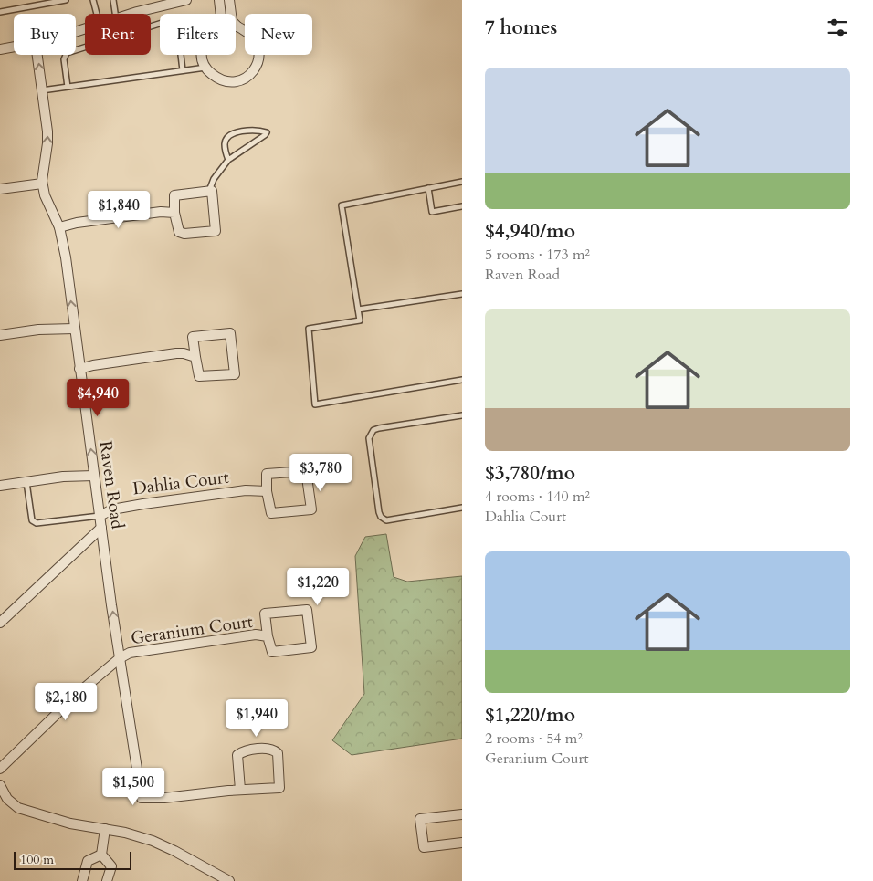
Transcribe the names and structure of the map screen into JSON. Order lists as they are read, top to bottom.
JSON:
{
  "streets": {
    "street": ["Dahlia Court", "Raven Road", "Geranium Court"]
  },
  "crossings": [
    ["Dahlia Court", "Raven Road"],
    ["Raven Road", "Geranium Court"]
  ],
  "one_way": ["Raven Road"],
  "scale_bar": "100 m",
  "page": {
    "heading": "7 homes",
    "chip": [
      "Buy",
      "Rent",
      "Filters",
      "New"
    ],
    "list": [
      {
        "name": "$4,940/mo",
        "note": "5 rooms · 173 m² · Raven Road"
      },
      {
        "name": "$3,780/mo",
        "note": "4 rooms · 140 m² · Dahlia Court"
      },
      {
        "name": "$1,220/mo",
        "note": "2 rooms · 54 m² · Geranium Court"
      }
    ],
    "price": [
      "$1,840",
      "$4,940",
      "$3,780",
      "$1,220",
      "$2,180",
      "$1,940",
      "$1,500"
    ],
    "scale": "100 m"
  }
}
